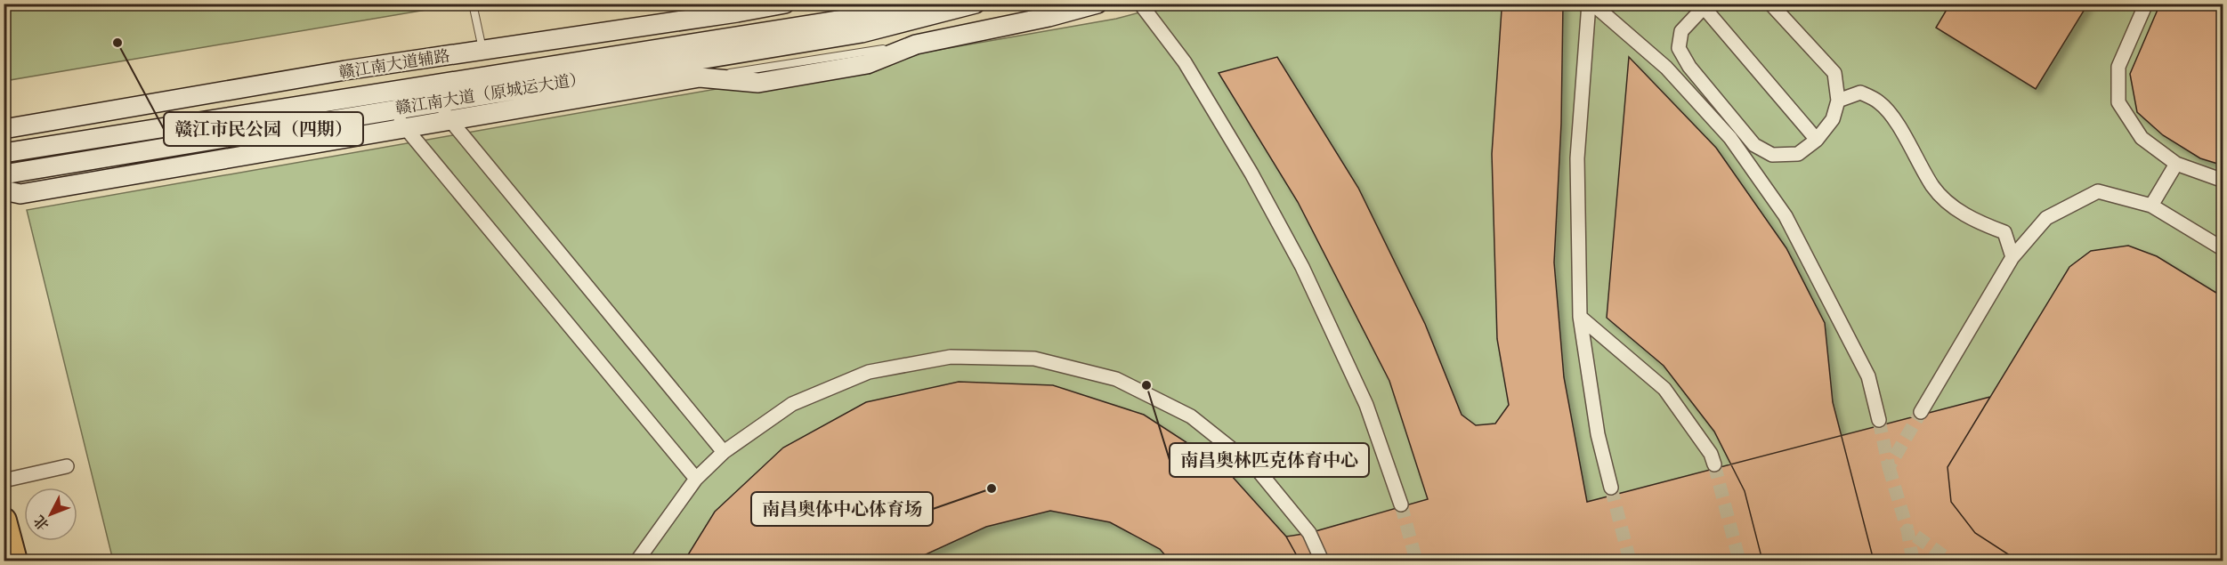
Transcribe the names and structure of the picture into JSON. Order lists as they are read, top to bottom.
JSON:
{
  "streets": {
    "street": ["赣江南大道辅路", "赣江南大道（原城运大道）"]
  },
  "places": ["赣江市民公园（四期）", "南昌奥林匹克体育中心", "南昌奥体中心体育场"],
  "north": "bottom left"
}
